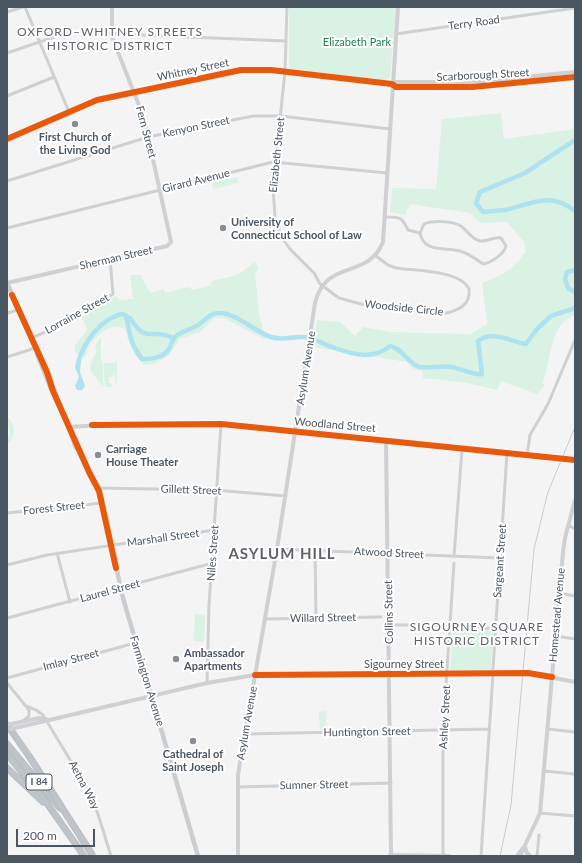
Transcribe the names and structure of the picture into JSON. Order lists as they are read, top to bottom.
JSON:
{
  "streets": {
    "highway": ["I 84"],
    "main road": [
      "Whitney Street",
      "Scarborough Street",
      "Fern Street",
      "Sherman Street",
      "Asylum Avenue",
      "Woodland Street",
      "Collins Street",
      "Homestead Avenue",
      "Sigourney Street",
      "Farmington Avenue"
    ],
    "street": [
      "Terry Road",
      "Kenyon Street",
      "Elizabeth Street",
      "Girard Avenue",
      "Woodside Circle",
      "Lorraine Street",
      "Gillett Street",
      "Forest Street",
      "Marshall Street",
      "Niles Street",
      "Atwood Street",
      "Sargeant Street",
      "Laurel Street",
      "Willard Street",
      "Imlay Street",
      "Ashley Street",
      "Huntington Street",
      "Aetna Way",
      "Sumner Street"
    ]
  },
  "crossings": [
    ["Whitney Street", "Scarborough Street"],
    ["Whitney Street", "Fern Street"],
    ["Whitney Street", "Elizabeth Street"],
    ["Kenyon Street", "Fern Street"],
    ["Kenyon Street", "Elizabeth Street"],
    ["Fern Street", "Girard Avenue"],
    ["Fern Street", "Sherman Street"],
    ["Elizabeth Street", "Girard Avenue"],
    ["Elizabeth Street", "Woodside Circle"],
    ["Elizabeth Street", "Asylum Avenue"],
    ["Girard Avenue", "Sherman Street"],
    ["Sherman Street", "Lorraine Street"],
    ["Sherman Street", "Farmington Avenue"],
    ["Woodside Circle", "Asylum Avenue"],
    ["Lorraine Street", "Farmington Avenue"],
    ["Asylum Avenue", "Woodland Street"],
    ["Asylum Avenue", "Gillett Street"],
    ["Asylum Avenue", "Atwood Street"],
    ["Asylum Avenue", "Willard Street"],
    ["Asylum Avenue", "Sigourney Street"],
    ["Asylum Avenue", "Huntington Street"],
    ["Asylum Avenue", "Sumner Street"],
    ["Woodland Street", "Niles Street"],
    ["Woodland Street", "Sargeant Street"],
    ["Woodland Street", "Collins Street"],
    ["Woodland Street", "Farmington Avenue"],
    ["Gillett Street", "Niles Street"],
    ["Gillett Street", "Farmington Avenue"],
    ["Forest Street", "Farmington Avenue"],
    ["Marshall Street", "Niles Street"],
    ["Marshall Street", "Farmington Avenue"],
    ["Niles Street", "Laurel Street"],
    ["Niles Street", "Sigourney Street"],
    ["Atwood Street", "Sargeant Street"],
    ["Atwood Street", "Collins Street"],
    ["Sargeant Street", "Sigourney Street"],
    ["Sargeant Street", "Huntington Street"],
    ["Laurel Street", "Farmington Avenue"],
    ["Collins Street", "Sigourney Street"],
    ["Collins Street", "Huntington Street"],
    ["Collins Street", "Sumner Street"],
    ["Homestead Avenue", "Sigourney Street"],
    ["Imlay Street", "Farmington Avenue"],
    ["Sigourney Street", "Farmington Avenue"],
    ["Sigourney Street", "Ashley Street"],
    ["Sigourney Street", "Aetna Way"],
    ["Ashley Street", "Huntington Street"]
  ],
  "districts": ["OXFORD–WHITNEY STREETS HISTORIC DISTRICT", "ASYLUM HILL", "SIGOURNEY SQUARE HISTORIC DISTRICT"],
  "parks": ["Elizabeth Park"],
  "places": [
    "First Church of the Living God",
    "University of Connecticut School of Law",
    "Carriage House Theater",
    "Ambassador Apartments",
    "Cathedral of Saint Joseph"
  ],
  "scale_bar": "200 m"
}
